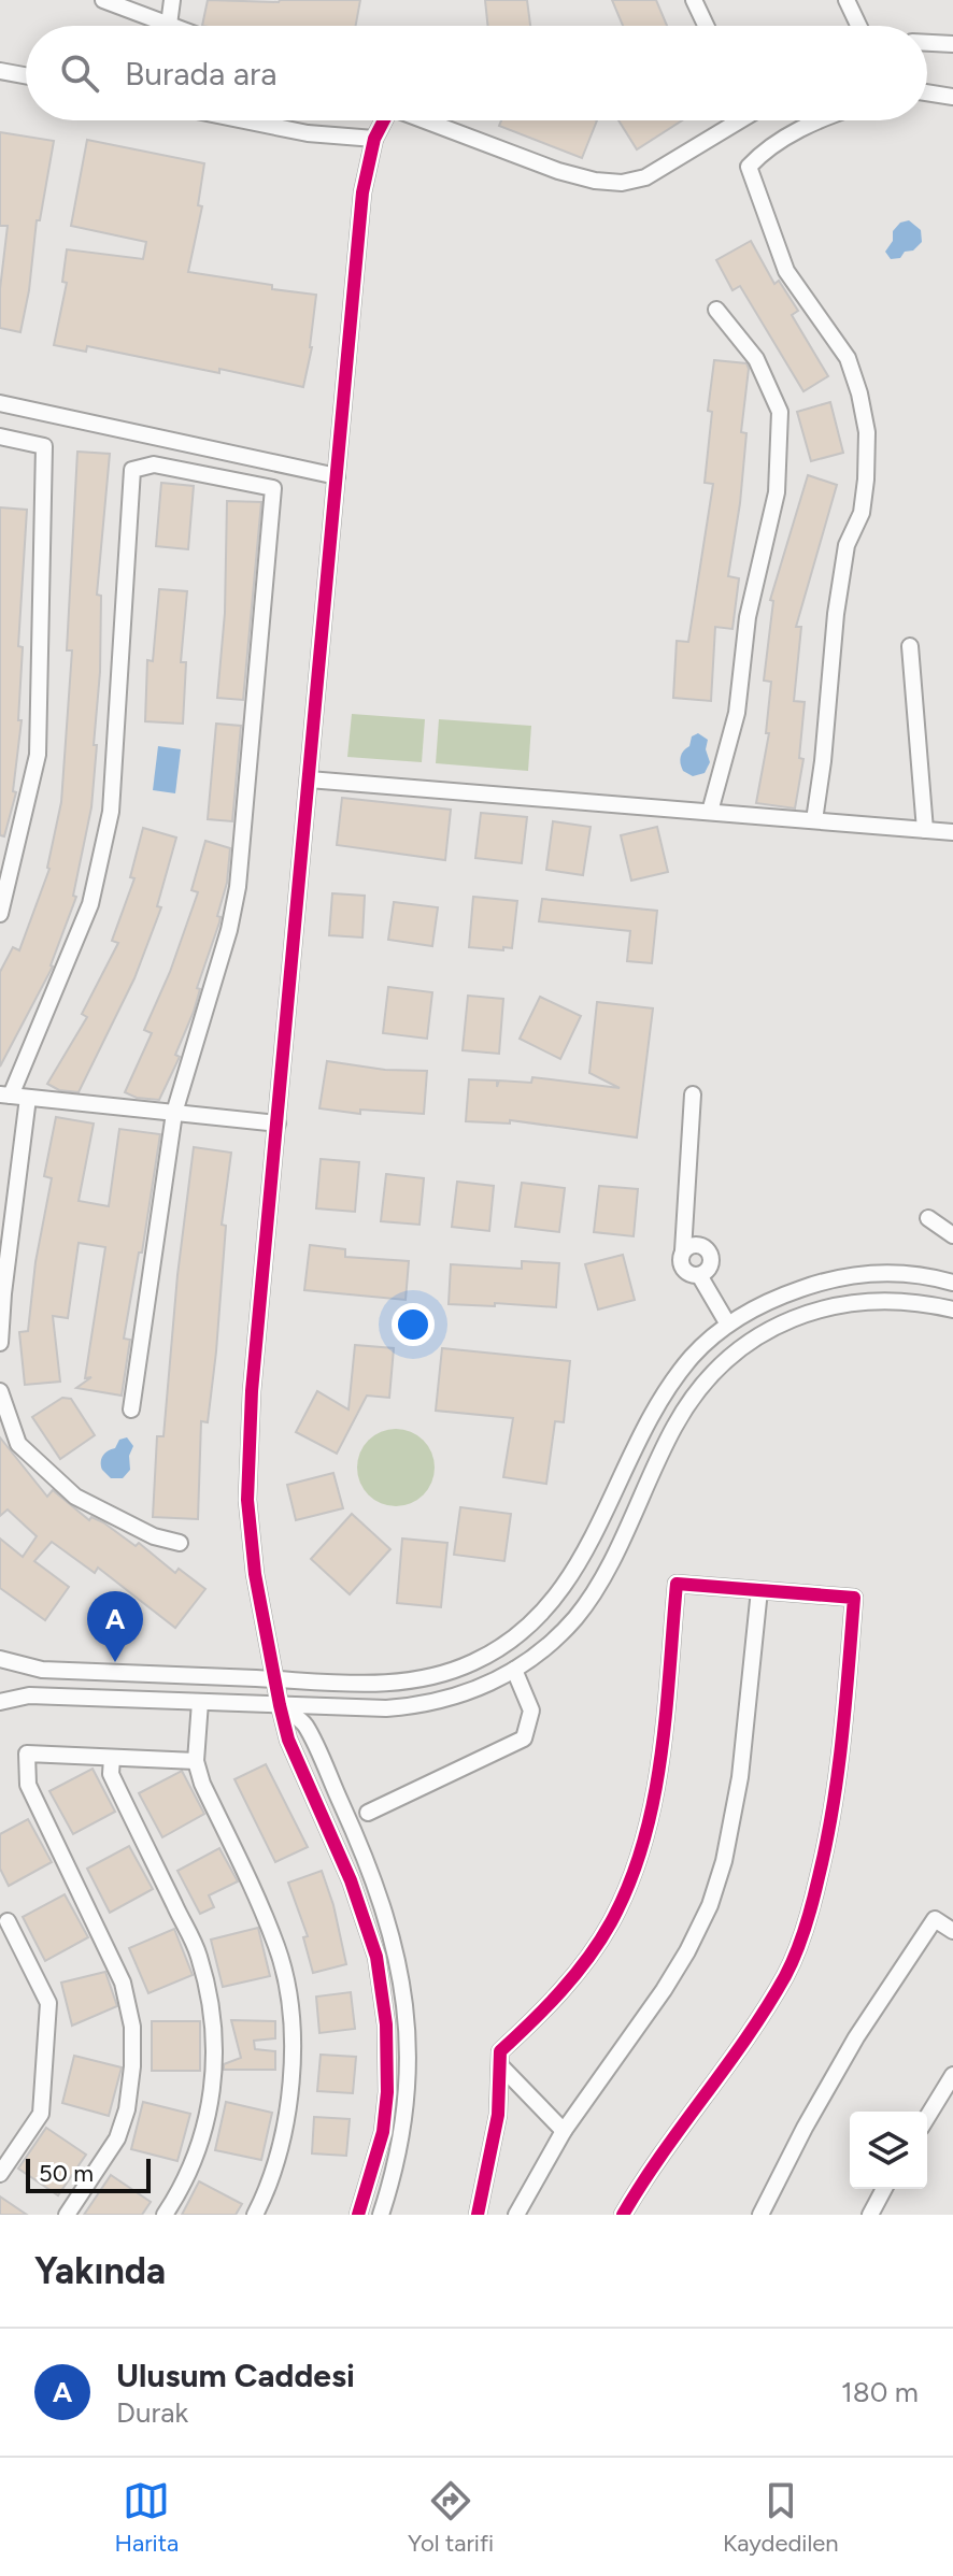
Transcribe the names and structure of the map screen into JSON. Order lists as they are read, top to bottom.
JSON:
{
  "scale_bar": "50 m",
  "page": {
    "search": "Burada ara",
    "pins": "A",
    "scale": "50 m",
    "heading": "Yakında",
    "list": [
      {
        "mark": "A",
        "name": "Ulusum Caddesi",
        "note": "Durak",
        "value": "180 m"
      }
    ],
    "nav": ["Harita", "Yol tarifi", "Kaydedilen"]
  }
}
